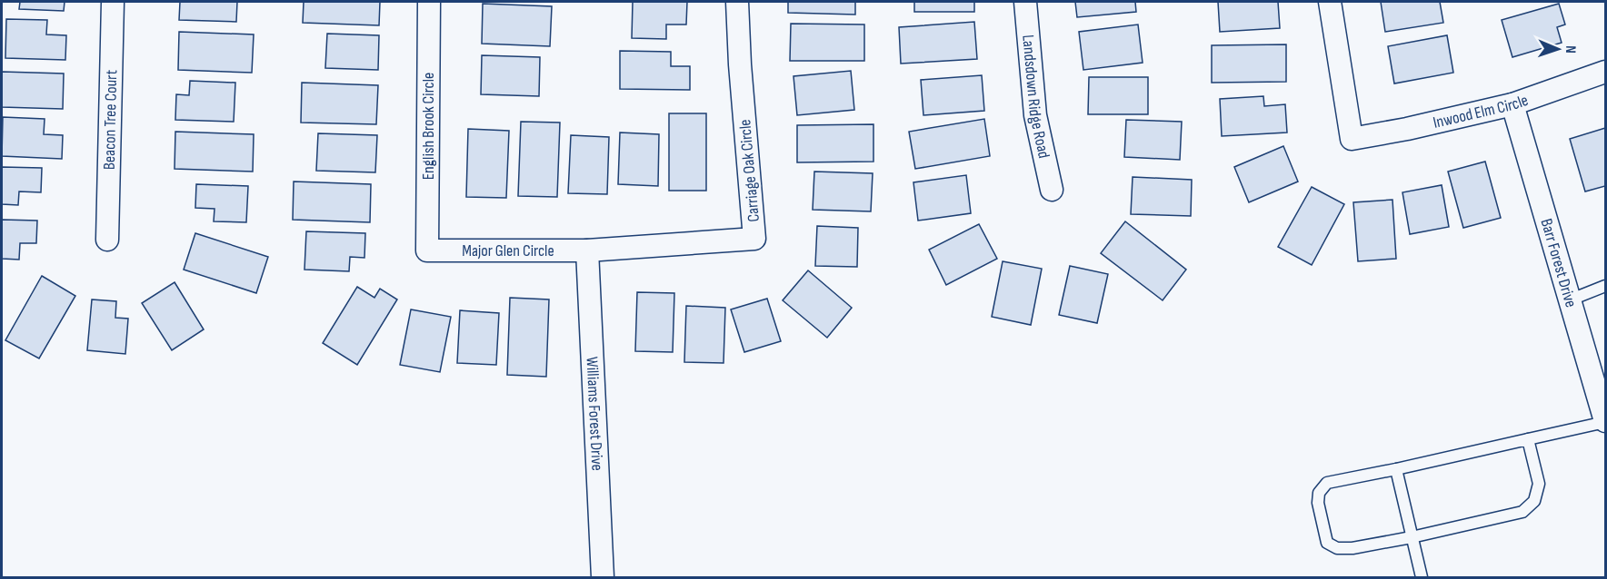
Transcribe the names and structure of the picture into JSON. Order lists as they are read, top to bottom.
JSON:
{
  "streets": {
    "street": [
      "Landsdown Ridge Road",
      "Inwood Elm Circle",
      "Beacon Tree Court",
      "English Brook Circle",
      "Carriage Oak Circle",
      "Major Glen Circle",
      "Barr Forest Drive",
      "Williams Forest Drive"
    ]
  },
  "crossings": [
    ["Inwood Elm Circle", "Barr Forest Drive"],
    ["English Brook Circle", "Major Glen Circle"],
    ["Carriage Oak Circle", "Major Glen Circle"],
    ["Carriage Oak Circle", "Williams Forest Drive"],
    ["Major Glen Circle", "Williams Forest Drive"]
  ],
  "north": "right"
}
